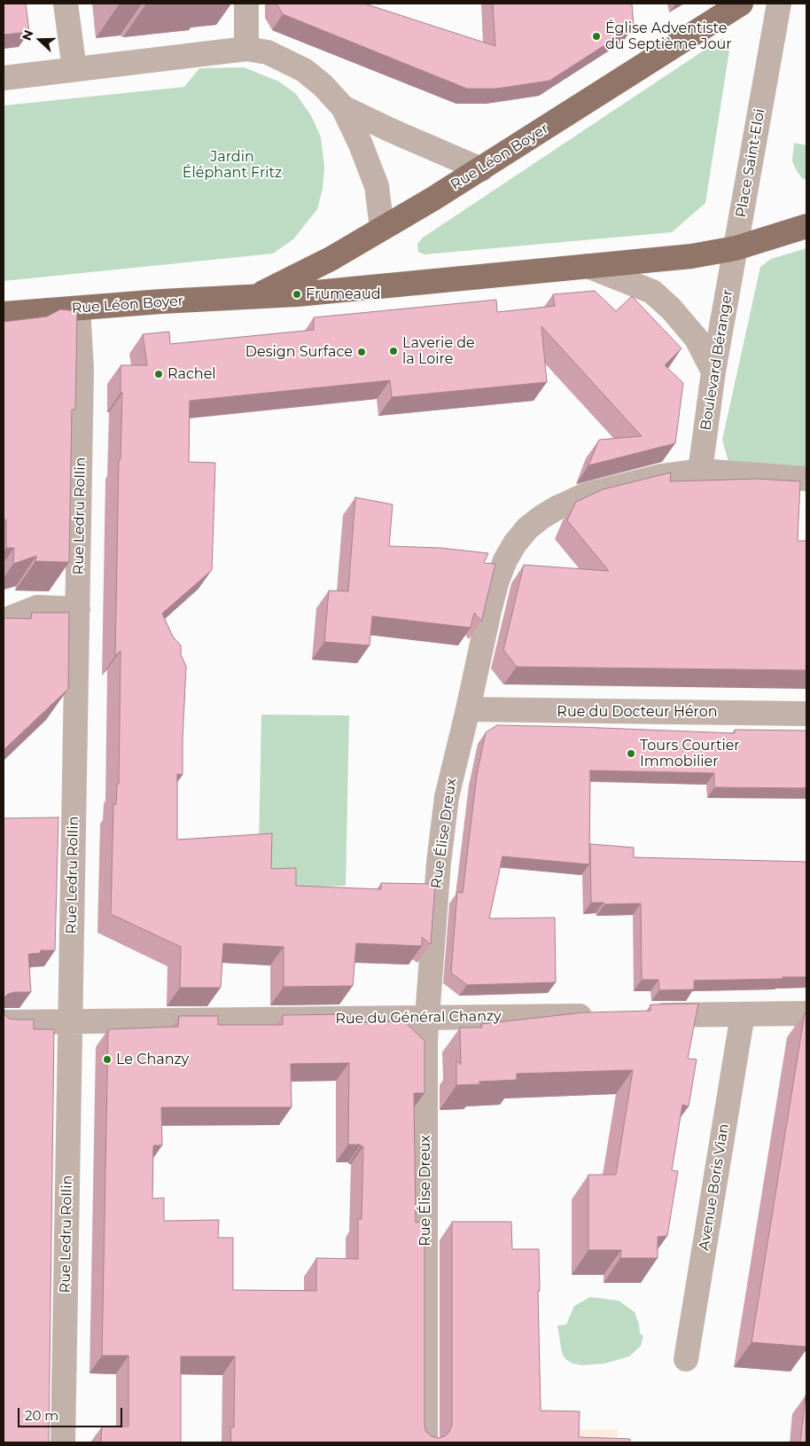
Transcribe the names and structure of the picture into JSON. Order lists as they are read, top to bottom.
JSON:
{
  "streets": {
    "main road": ["Rue Léon Boyer"],
    "street": [
      "Place Saint-Eloi",
      "Boulevard Béranger",
      "Rue Ledru Rollin",
      "Rue du Docteur Héron",
      "Rue Élise Dreux",
      "Rue du Général Chanzy",
      "Avenue Boris Vian"
    ]
  },
  "crossings": [
    ["Rue Léon Boyer", "Place Saint-Eloi"],
    ["Rue Léon Boyer", "Boulevard Béranger"],
    ["Rue Léon Boyer", "Rue Ledru Rollin"],
    ["Place Saint-Eloi", "Boulevard Béranger"],
    ["Boulevard Béranger", "Rue Élise Dreux"],
    ["Rue Ledru Rollin", "Rue du Général Chanzy"],
    ["Rue du Docteur Héron", "Rue Élise Dreux"],
    ["Rue Élise Dreux", "Rue du Général Chanzy"]
  ],
  "parks": ["Jardin Éléphant Fritz"],
  "places": [
    "Église Adventiste du Septième Jour",
    "Frumeaud",
    "Laverie de la Loire",
    "Design Surface",
    "Rachel",
    "Tours Courtier Immobilier",
    "Le Chanzy"
  ],
  "scale_bar": "20 m",
  "north": "left"
}
